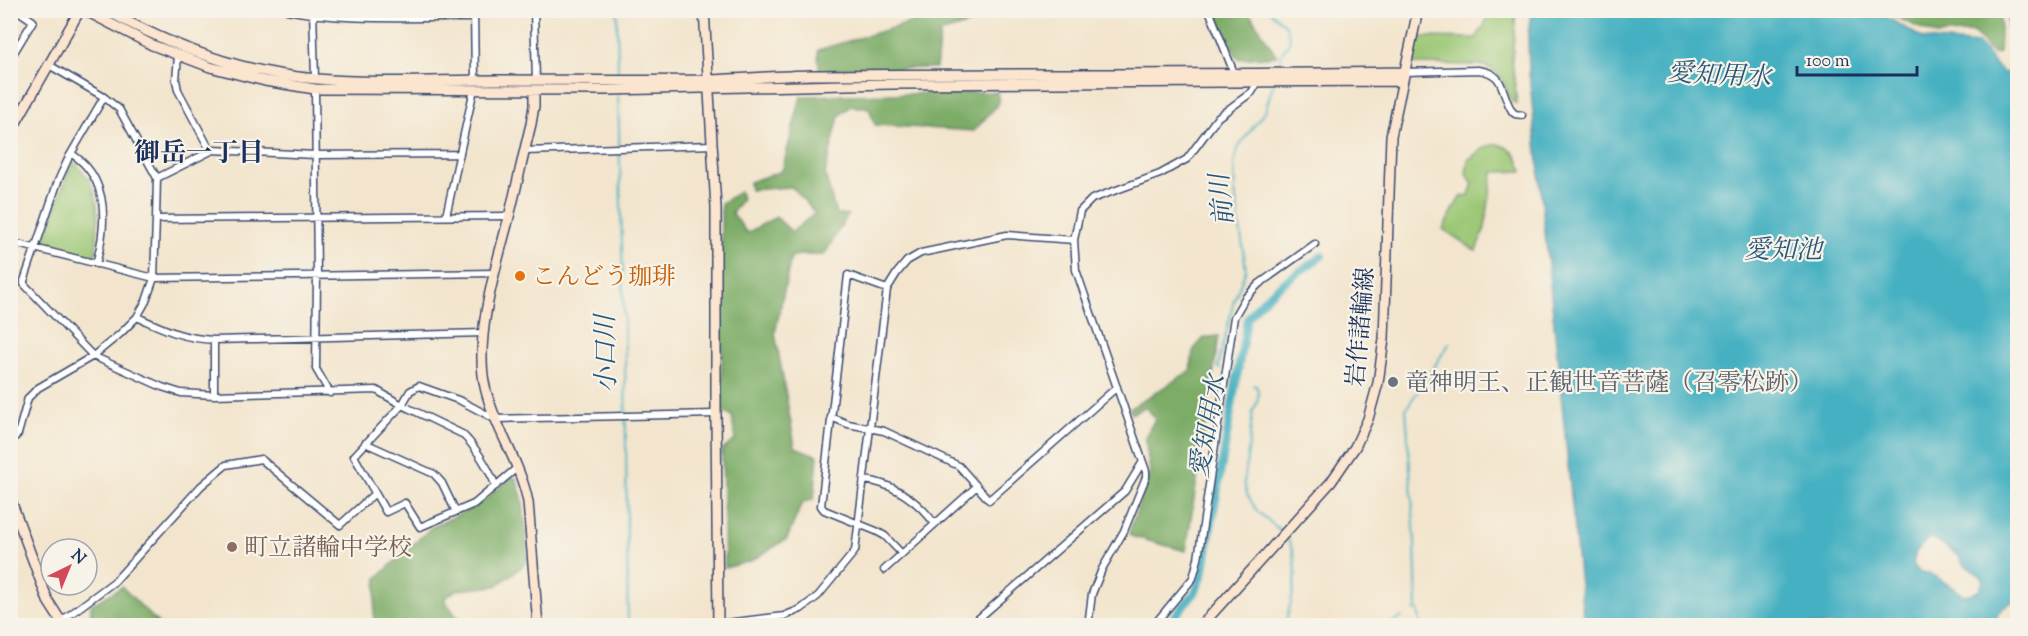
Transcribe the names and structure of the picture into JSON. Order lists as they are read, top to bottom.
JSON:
{
  "streets": {
    "street": ["岩作諸輪線"]
  },
  "districts": ["御岳一丁目"],
  "water": [
    "愛知用水",
    "前川",
    "愛知池",
    "小口川"
  ],
  "places": ["こんどう珈琲", "竜神明王、正観世音菩薩（召零松跡）", "町立諸輪中学校"],
  "scale_bar": "100 m",
  "north": "top right"
}
